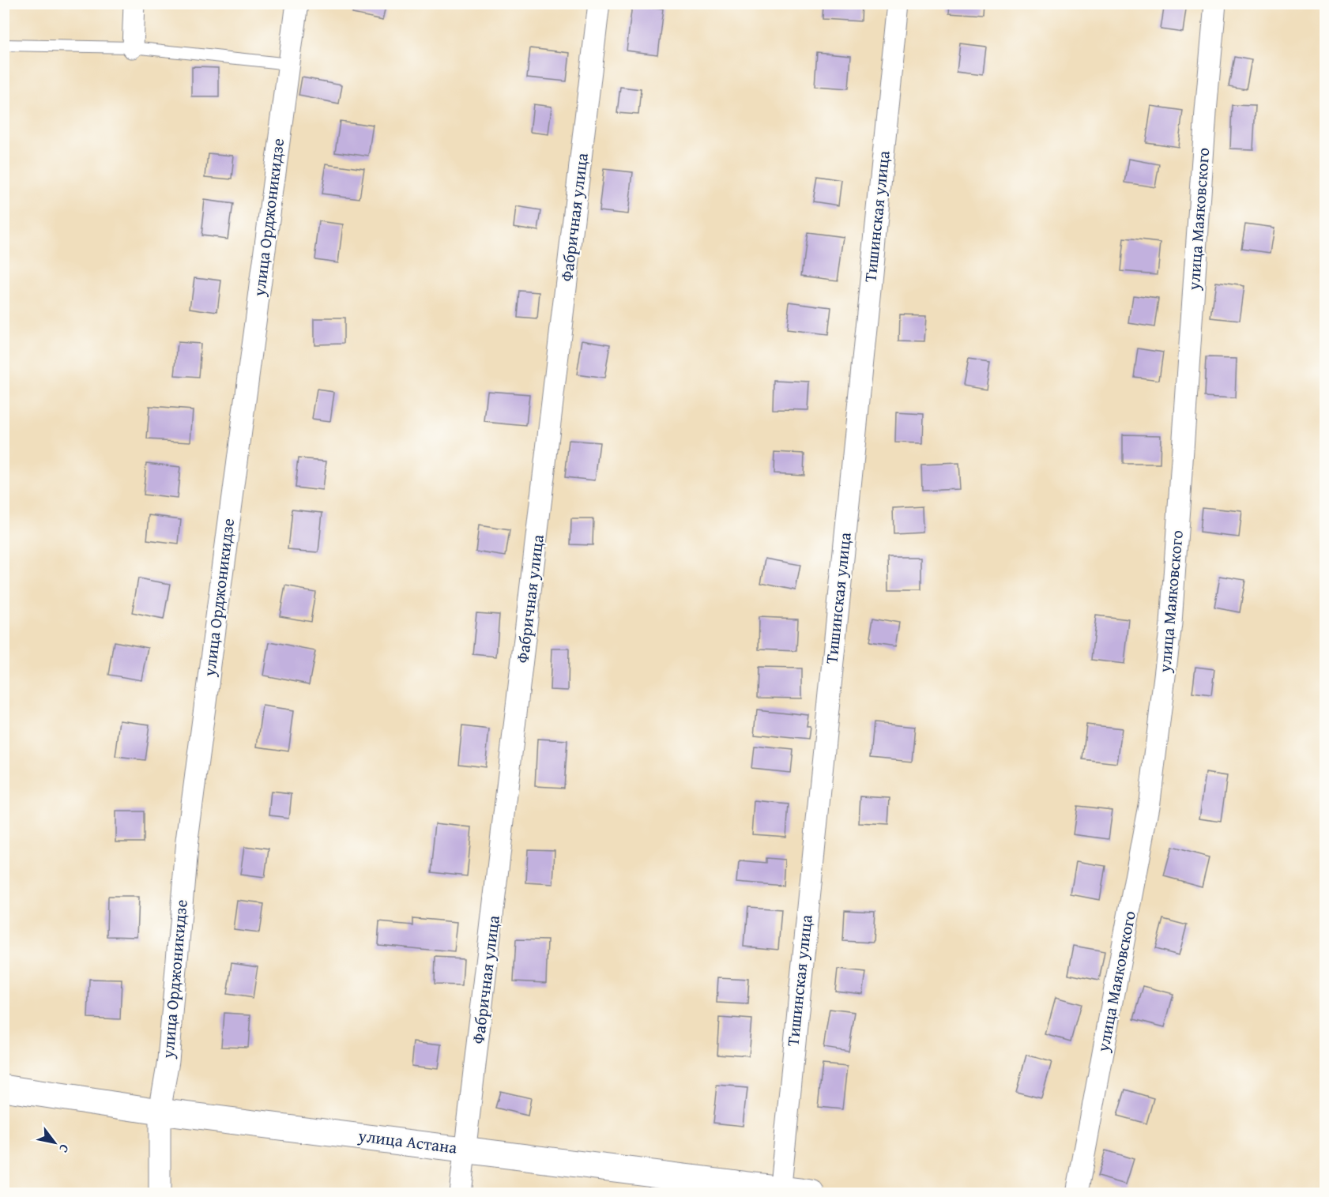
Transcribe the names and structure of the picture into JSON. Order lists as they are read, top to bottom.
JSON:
{
  "streets": {
    "street": [
      "Тишинская улица",
      "улица Орджоникидзе",
      "Фабричная улица",
      "улица Маяковского",
      "улица Астана"
    ]
  },
  "crossings": [
    ["Тишинская улица", "улица Астана"],
    ["улица Орджоникидзе", "улица Астана"],
    ["Фабричная улица", "улица Астана"]
  ],
  "north": "bottom right"
}
